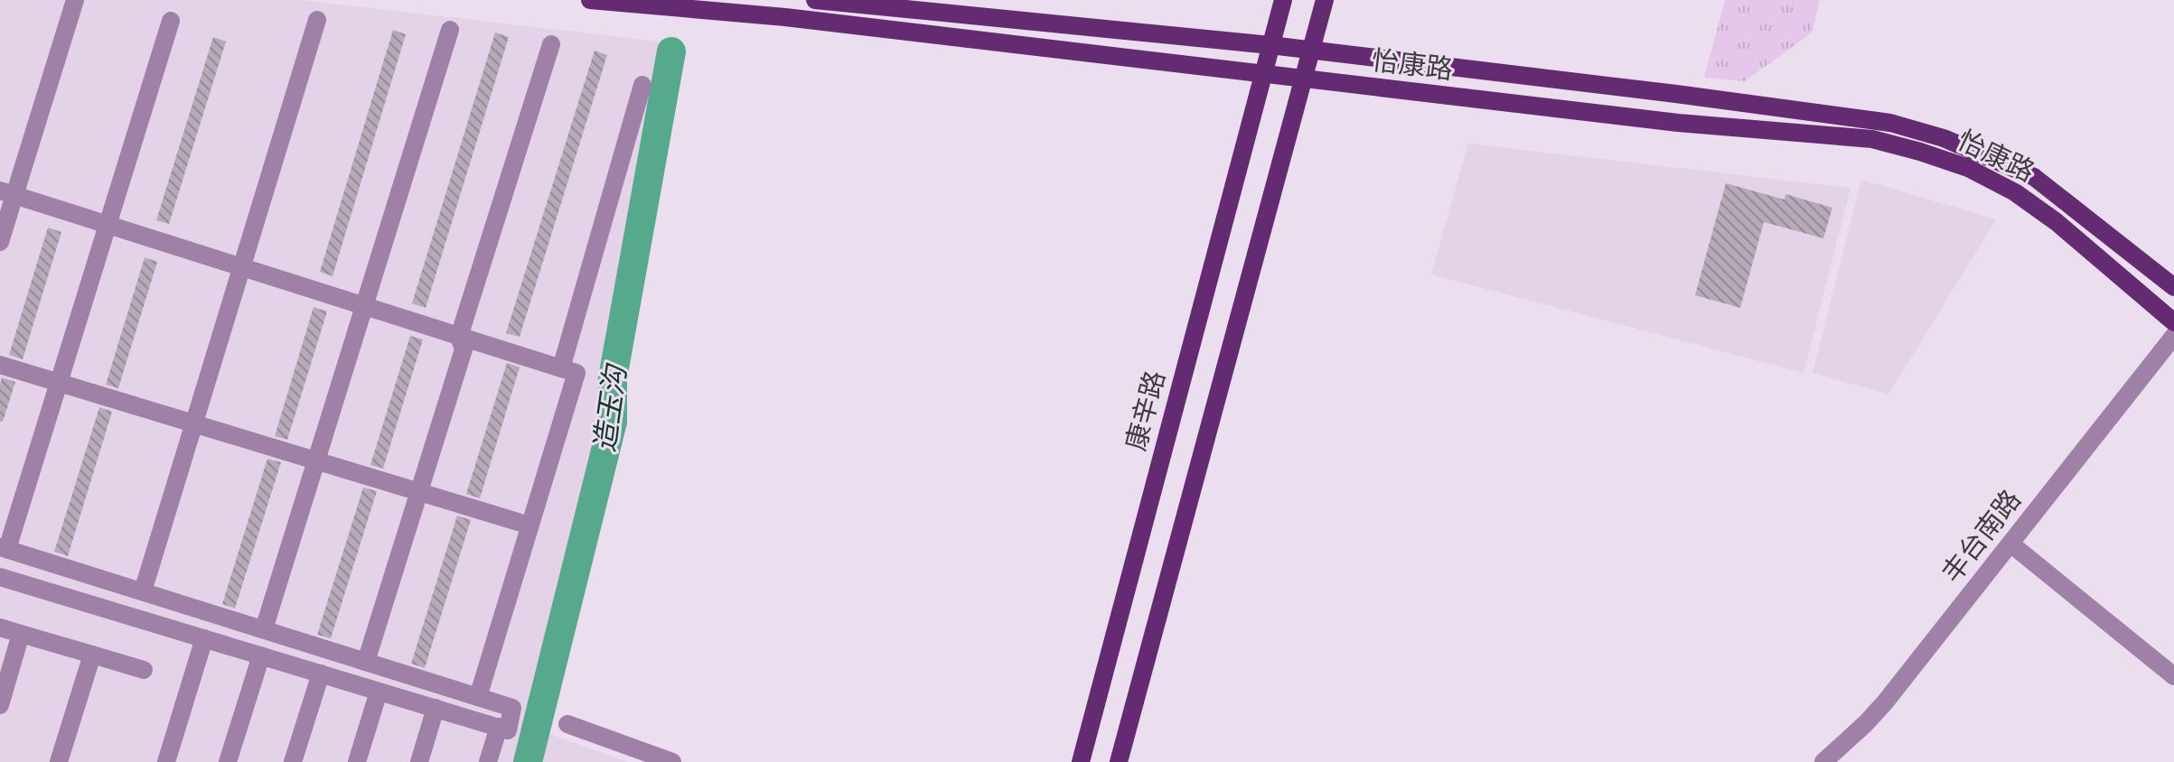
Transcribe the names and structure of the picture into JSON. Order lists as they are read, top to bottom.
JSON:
{
  "streets": {
    "main road": ["怡康路", "康辛路"],
    "street": ["丰台南路"]
  },
  "crossings": [
    ["怡康路", "康辛路"]
  ],
  "water": ["造玉沟"]
}
